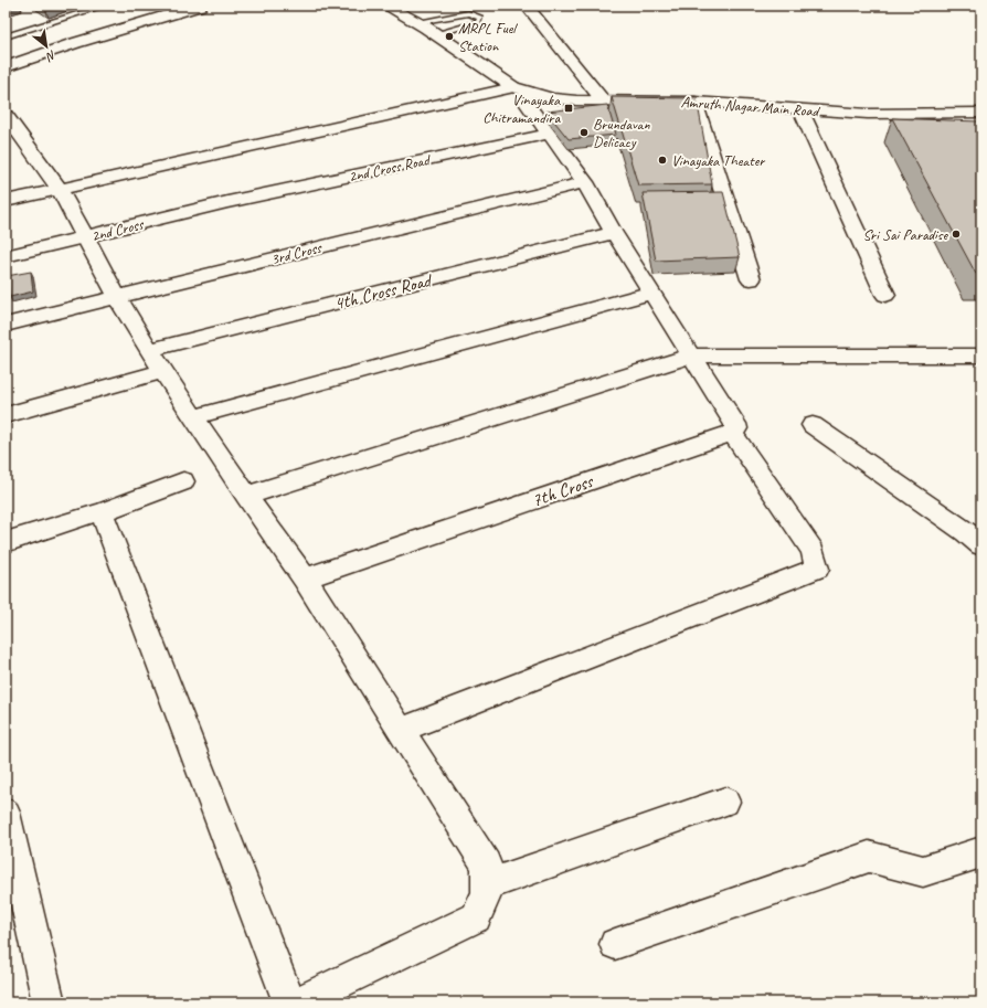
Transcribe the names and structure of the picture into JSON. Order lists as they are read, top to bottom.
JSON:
{
  "streets": {
    "main road": ["Amruth Nagar Main Road"],
    "street": [
      "2nd Cross Road",
      "2nd Cross",
      "3rd Cross",
      "4th Cross Road",
      "7th Cross"
    ]
  },
  "crossings": [
    ["2nd Cross Road", "2nd Cross"]
  ],
  "places": {
    "other": [
      "MRPL Fuel Station",
      "Brundavan Delicacy",
      "Vinayaka Theater",
      "Sri Sai Paradise"
    ],
    "transit": ["Vinayaka Chitramandira"]
  },
  "north": "bottom right"
}
